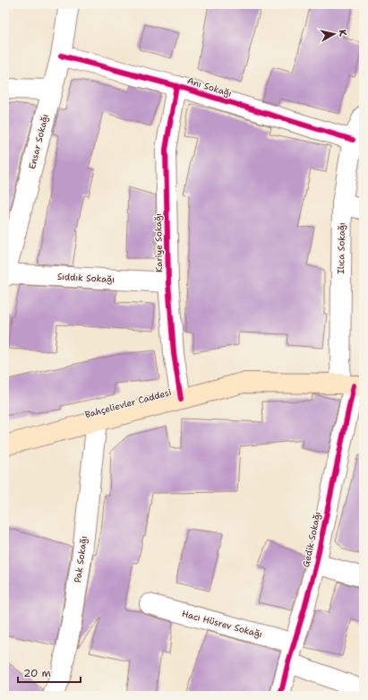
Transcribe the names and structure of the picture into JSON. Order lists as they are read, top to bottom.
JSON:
{
  "streets": {
    "main road": ["Bahçelievler Caddesi"],
    "street": [
      "Anı Sokağı",
      "Ensar Sokağı",
      "Kariye Sokağı",
      "Ilıca Sokağı",
      "Sıddık Sokağı",
      "Gedik Sokağı",
      "Pak Sokağı",
      "Hacı Hüsrev Sokağı"
    ]
  },
  "crossings": [
    ["Anı Sokağı", "Ensar Sokağı"],
    ["Anı Sokağı", "Kariye Sokağı"],
    ["Anı Sokağı", "Ilıca Sokağı"],
    ["Ensar Sokağı", "Sıddık Sokağı"],
    ["Kariye Sokağı", "Sıddık Sokağı"],
    ["Kariye Sokağı", "Bahçelievler Caddesi"],
    ["Ilıca Sokağı", "Bahçelievler Caddesi"],
    ["Ilıca Sokağı", "Gedik Sokağı"],
    ["Bahçelievler Caddesi", "Gedik Sokağı"],
    ["Bahçelievler Caddesi", "Pak Sokağı"],
    ["Gedik Sokağı", "Hacı Hüsrev Sokağı"]
  ],
  "scale_bar": "20 m",
  "north": "right"
}
